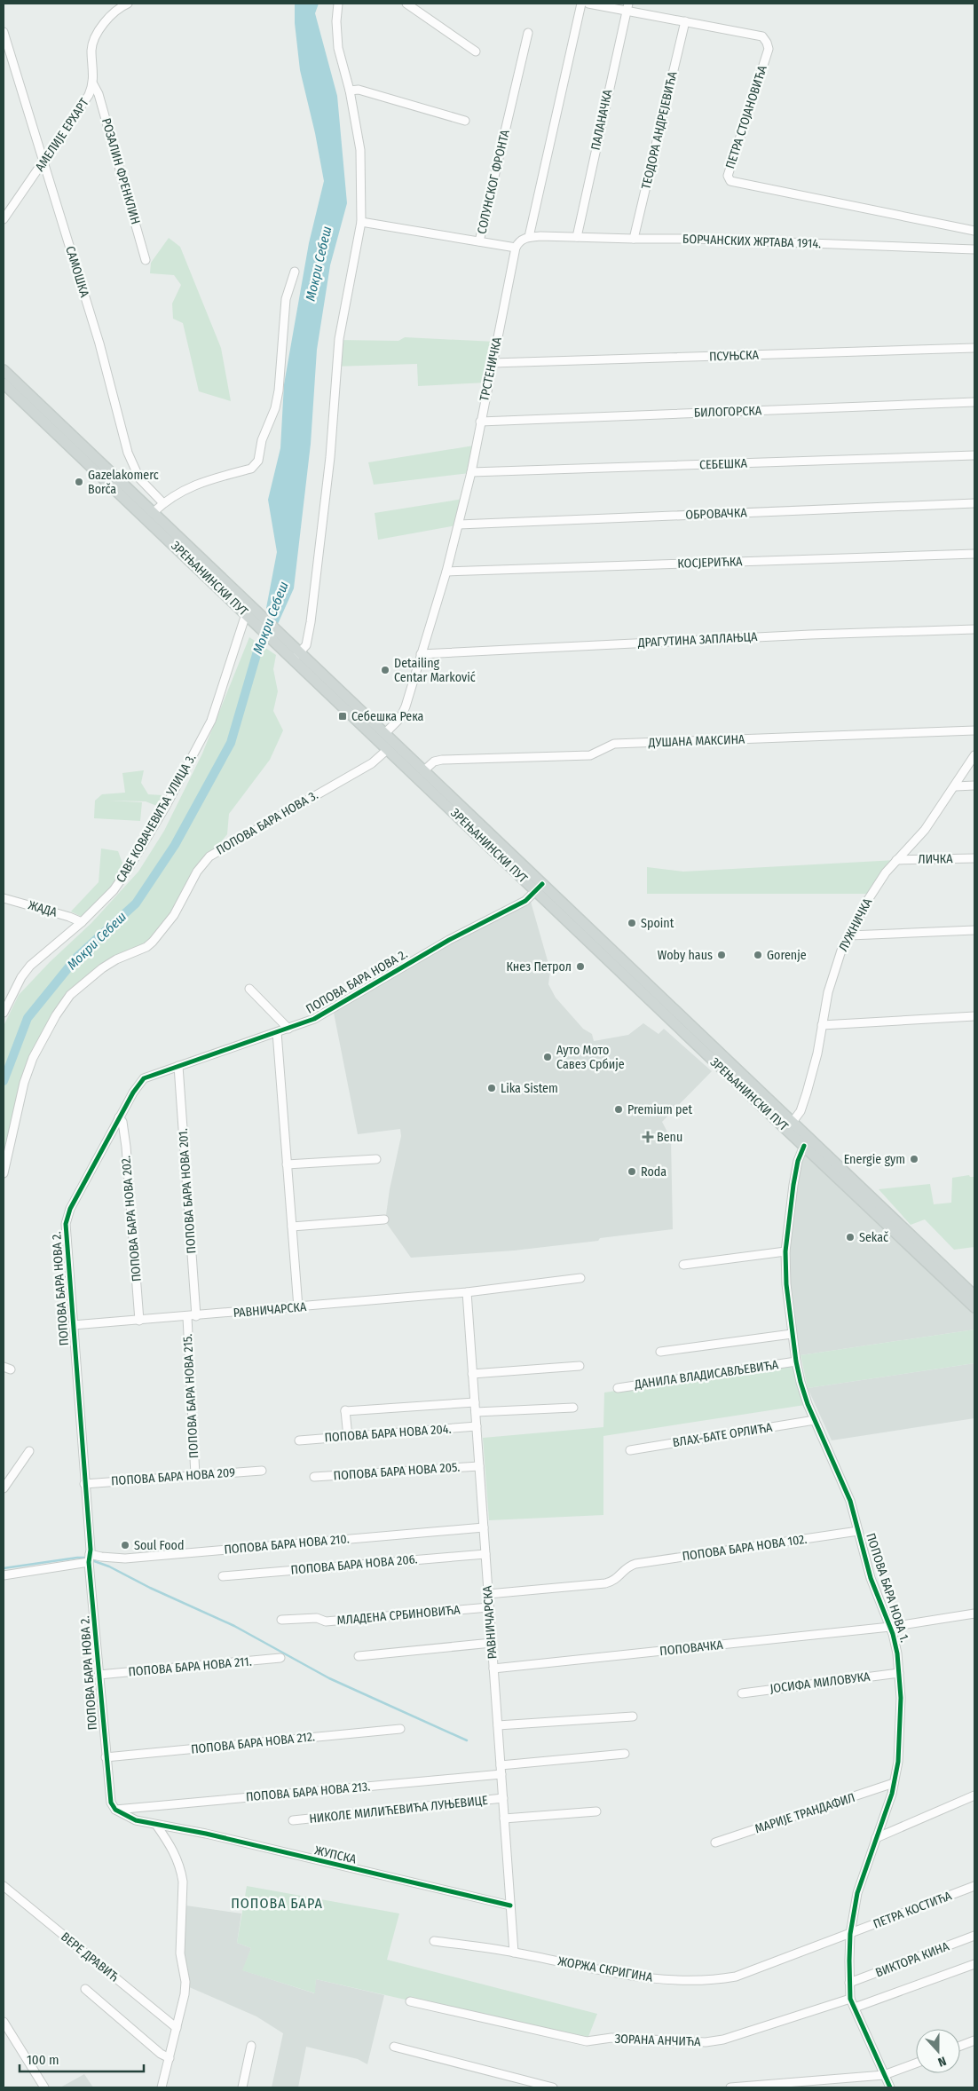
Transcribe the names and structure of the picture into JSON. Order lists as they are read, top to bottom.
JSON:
{
  "streets": {
    "main road": ["ЗРЕЊАНИНСКИ ПУТ"],
    "street": [
      "ПЕТРА СТОЈАНОВИЋА",
      "ПАЛАНАЧКА",
      "ТЕОДОРА АНДРЕЈЕВИЋА",
      "АМЕЛИЈЕ ЕРХАРТ",
      "РОЗАЛИН ФРЕНКЛИН",
      "СОЛУНСКОГ ФРОНТА",
      "БОРЧАНСКИХ ЖРТАВА 1914.",
      "САМОШКА",
      "ПСУЊСКА",
      "ТРСТЕНИЧКА",
      "БИЛОГОРСКА",
      "СЕБЕШКА",
      "ОБРОВАЧКА",
      "КОСЈЕРИЋКА",
      "ДРАГУТИНА ЗАПЛАЊЦА",
      "ДУШАНА МАКСИНА",
      "САВЕ КОВАЧЕВИЋА УЛИЦА 3.",
      "ПОПОВА БАРА НОВА 3.",
      "ЛИЧКА",
      "ЖАДА",
      "ЛУЖНИЧКА",
      "ПОПОВА БАРА НОВА 2.",
      "ПОПОВА БАРА НОВА 201.",
      "ПОПОВА БАРА НОВА 202.",
      "РАВНИЧАРСКА",
      "ДАНИЛА ВЛАДИСАВЉЕВИЋА",
      "ПОПОВА БАРА НОВА 215.",
      "ПОПОВА БАРА НОВА 204.",
      "ВЛАХ-БАТЕ ОРЛИЋА",
      "ПОПОВА БАРА НОВА 205.",
      "ПОПОВА БАРА НОВА 209",
      "ПОПОВА БАРА НОВА 210.",
      "ПОПОВА БАРА НОВА 102.",
      "ПОПОВА БАРА НОВА 206.",
      "ПОПОВА БАРА НОВА 1.",
      "МЛАДЕНА СРБИНОВИЋА",
      "ПОПОВАЧКА",
      "ПОПОВА БАРА НОВА 211.",
      "ЈОСИФА МИЛОВУКА",
      "ПОПОВА БАРА НОВА 212.",
      "ПОПОВА БАРА НОВА 213.",
      "НИКОЛЕ МИЛИЋЕВИЋА ЛУЊЕВИЦЕ",
      "МАРИЈЕ ТРАНДАФИЛ",
      "ЖУПСКА",
      "ПЕТРА КОСТИЋА",
      "ВЕРЕ ДРАВИЋ",
      "ВИКТОРА КИНА",
      "ЖОРЖА СКРИГИНА",
      "ЗОРАНА АНЧИЋА"
    ]
  },
  "crossings": [
    ["ПЕТРА СТОЈАНОВИЋА", "ПАЛАНАЧКА"],
    ["ПЕТРА СТОЈАНОВИЋА", "ТЕОДОРА АНДРЕЈЕВИЋА"],
    ["ПАЛАНАЧКА", "БОРЧАНСКИХ ЖРТАВА 1914."],
    ["ТЕОДОРА АНДРЕЈЕВИЋА", "БОРЧАНСКИХ ЖРТАВА 1914."],
    ["АМЕЛИЈЕ ЕРХАРТ", "РОЗАЛИН ФРЕНКЛИН"],
    ["АМЕЛИЈЕ ЕРХАРТ", "САМОШКА"],
    ["ПСУЊСКА", "ТРСТЕНИЧКА"],
    ["ТРСТЕНИЧКА", "БИЛОГОРСКА"],
    ["ТРСТЕНИЧКА", "СЕБЕШКА"],
    ["ТРСТЕНИЧКА", "ОБРОВАЧКА"],
    ["ТРСТЕНИЧКА", "КОСЈЕРИЋКА"],
    ["ТРСТЕНИЧКА", "ЗРЕЊАНИНСКИ ПУТ"],
    ["ТРСТЕНИЧКА", "ДРАГУТИНА ЗАПЛАЊЦА"],
    ["ЗРЕЊАНИНСКИ ПУТ", "ДУШАНА МАКСИНА"],
    ["ЗРЕЊАНИНСКИ ПУТ", "САВЕ КОВАЧЕВИЋА УЛИЦА 3."],
    ["ЗРЕЊАНИНСКИ ПУТ", "ПОПОВА БАРА НОВА 3."],
    ["ЗРЕЊАНИНСКИ ПУТ", "ЛУЖНИЧКА"],
    ["ЗРЕЊАНИНСКИ ПУТ", "ПОПОВА БАРА НОВА 2."],
    ["ЗРЕЊАНИНСКИ ПУТ", "ПОПОВА БАРА НОВА 1."],
    ["САВЕ КОВАЧЕВИЋА УЛИЦА 3.", "ЖАДА"],
    ["ЛИЧКА", "ЛУЖНИЧКА"],
    ["ПОПОВА БАРА НОВА 2.", "ПОПОВА БАРА НОВА 201."],
    ["ПОПОВА БАРА НОВА 2.", "ПОПОВА БАРА НОВА 202."],
    ["ПОПОВА БАРА НОВА 2.", "РАВНИЧАРСКА"],
    ["ПОПОВА БАРА НОВА 2.", "ПОПОВА БАРА НОВА 209"],
    ["ПОПОВА БАРА НОВА 2.", "ПОПОВА БАРА НОВА 210."],
    ["ПОПОВА БАРА НОВА 2.", "ПОПОВА БАРА НОВА 211."],
    ["ПОПОВА БАРА НОВА 2.", "ПОПОВА БАРА НОВА 212."],
    ["ПОПОВА БАРА НОВА 2.", "ПОПОВА БАРА НОВА 213."],
    ["ПОПОВА БАРА НОВА 201.", "РАВНИЧАРСКА"],
    ["ПОПОВА БАРА НОВА 202.", "РАВНИЧАРСКА"],
    ["РАВНИЧАРСКА", "ПОПОВА БАРА НОВА 215."],
    ["РАВНИЧАРСКА", "ПОПОВА БАРА НОВА 204."],
    ["РАВНИЧАРСКА", "ПОПОВА БАРА НОВА 205."],
    ["РАВНИЧАРСКА", "ПОПОВА БАРА НОВА 210."],
    ["РАВНИЧАРСКА", "ПОПОВА БАРА НОВА 102."],
    ["РАВНИЧАРСКА", "ПОПОВА БАРА НОВА 206."],
    ["РАВНИЧАРСКА", "МЛАДЕНА СРБИНОВИЋА"],
    ["РАВНИЧАРСКА", "ПОПОВАЧКА"],
    ["РАВНИЧАРСКА", "ПОПОВА БАРА НОВА 213."],
    ["РАВНИЧАРСКА", "НИКОЛЕ МИЛИЋЕВИЋА ЛУЊЕВИЦЕ"],
    ["РАВНИЧАРСКА", "ЖУПСКА"],
    ["РАВНИЧАРСКА", "ЖОРЖА СКРИГИНА"],
    ["ДАНИЛА ВЛАДИСАВЉЕВИЋА", "ПОПОВА БАРА НОВА 1."],
    ["ПОПОВА БАРА НОВА 215.", "ПОПОВА БАРА НОВА 209"],
    ["ВЛАХ-БАТЕ ОРЛИЋА", "ПОПОВА БАРА НОВА 1."],
    ["ПОПОВА БАРА НОВА 102.", "ПОПОВА БАРА НОВА 1."],
    ["ПОПОВА БАРА НОВА 1.", "ПОПОВАЧКА"],
    ["ПОПОВА БАРА НОВА 1.", "ЈОСИФА МИЛОВУКА"],
    ["ПОПОВА БАРА НОВА 1.", "МАРИЈЕ ТРАНДАФИЛ"],
    ["ПОПОВА БАРА НОВА 1.", "ПЕТРА КОСТИЋА"],
    ["ПОПОВА БАРА НОВА 1.", "ВИКТОРА КИНА"],
    ["ПОПОВА БАРА НОВА 1.", "ЖОРЖА СКРИГИНА"],
    ["ПОПОВА БАРА НОВА 1.", "ЗОРАНА АНЧИЋА"],
    ["ПЕТРА КОСТИЋА", "ЖОРЖА СКРИГИНА"]
  ],
  "districts": ["ПОПОВА БАРА"],
  "water": ["Мокри Себеш"],
  "places": {
    "other": [
      "Gazelakomerc Borča",
      "Detailing Centar Marković",
      "Spoint",
      "Woby haus",
      "Gorenje",
      "Кнез Петрол",
      "Ауто Мото Савез Србије",
      "Lika Sistem",
      "Premium pet",
      "Energie gym",
      "Roda",
      "Sekač",
      "Soul Food"
    ],
    "transit": ["Себешка Река"],
    "health": ["Benu"]
  },
  "scale_bar": "100 m",
  "north": "bottom"
}
